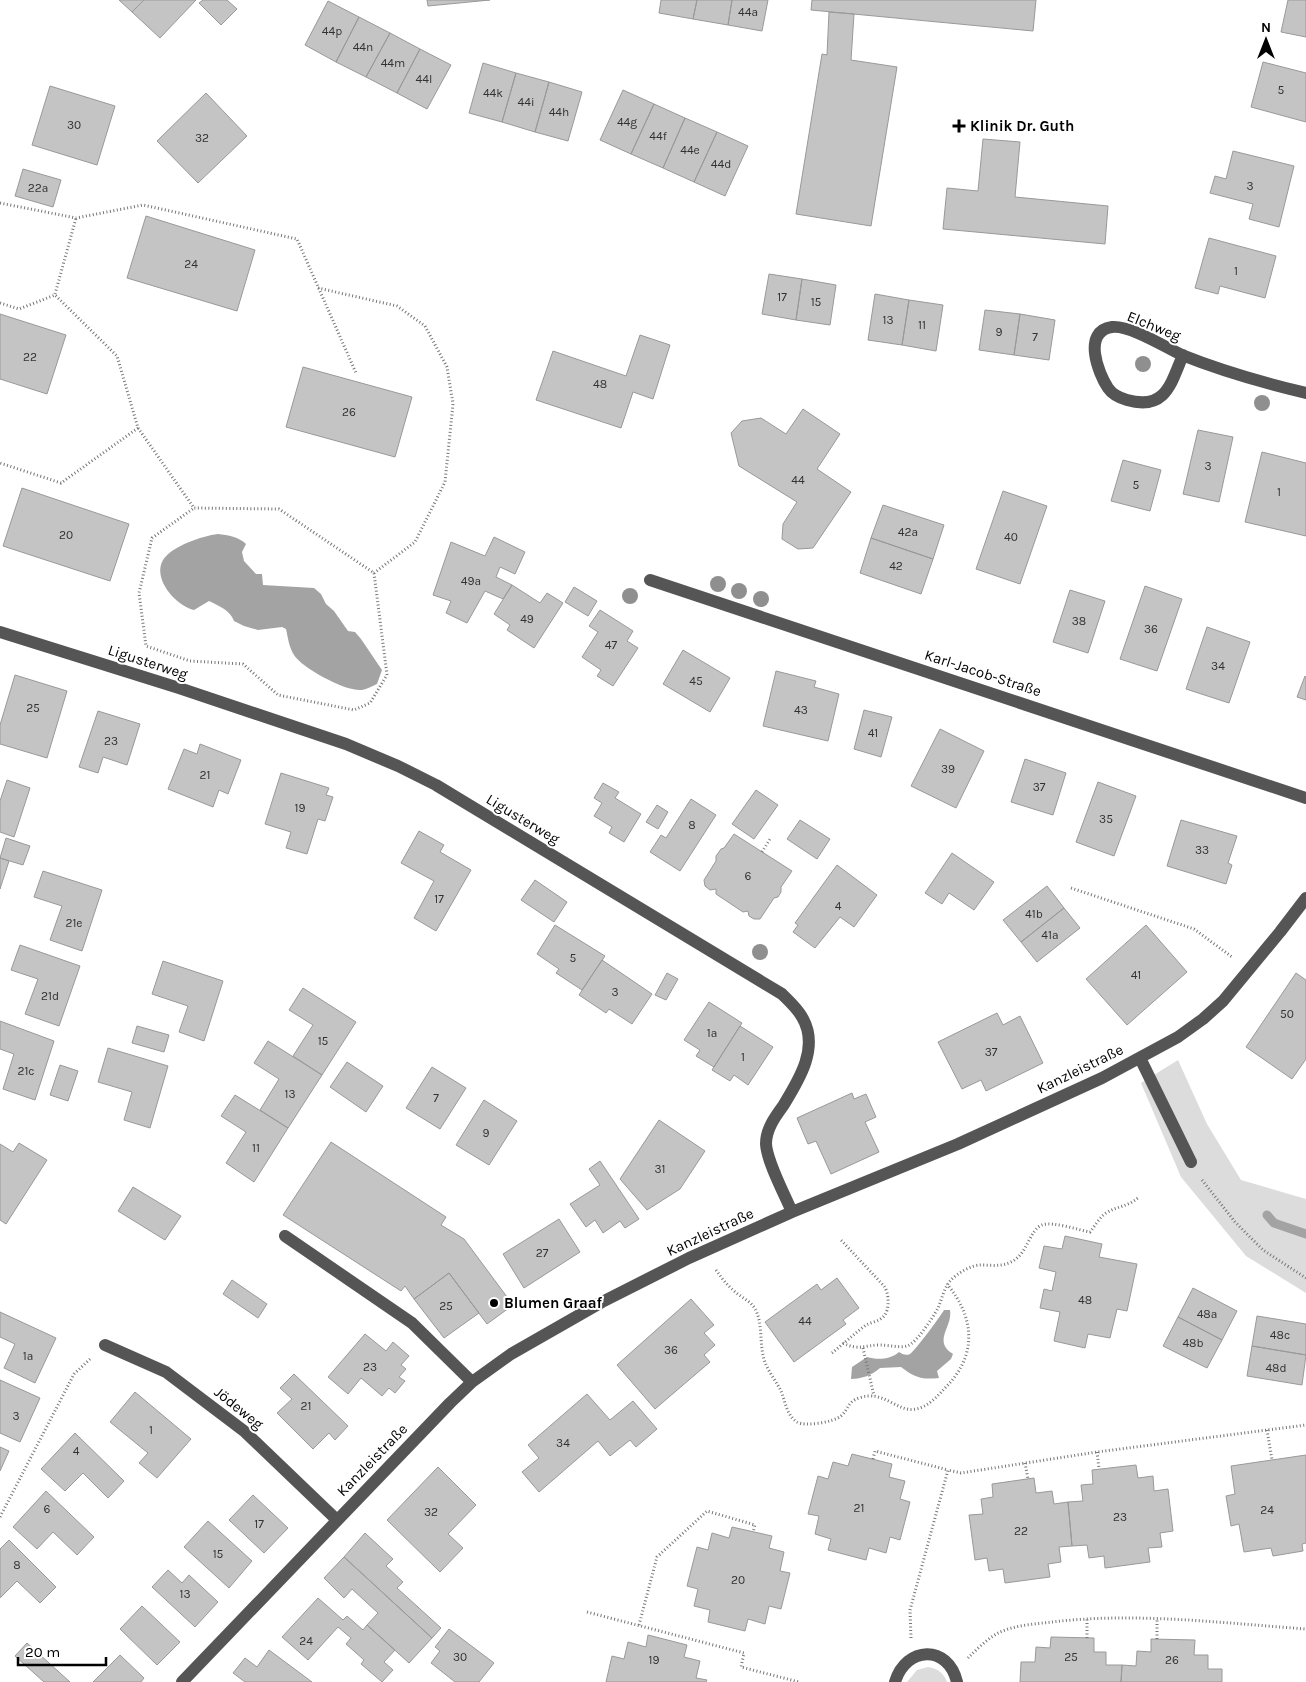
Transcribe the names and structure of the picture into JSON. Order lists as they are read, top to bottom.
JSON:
{
  "streets": {
    "street": [
      "Elchweg",
      "Ligusterweg",
      "Karl-Jacob-Straße",
      "Kanzleistraße",
      "Jödeweg"
    ]
  },
  "crossings": [
    ["Ligusterweg", "Kanzleistraße"],
    ["Kanzleistraße", "Jödeweg"]
  ],
  "places": {
    "health": ["Klinik Dr. Guth"],
    "other": ["Blumen Graaf"]
  },
  "house_numbers": [
    "44a",
    "44p",
    "44n",
    "44m",
    "44l",
    "5",
    "44k",
    "44i",
    "44h",
    "44g",
    "30",
    "44f",
    "32",
    "44e",
    "44d",
    "3",
    "22a",
    "24",
    "1",
    "17",
    "15",
    "13",
    "11",
    "9",
    "7",
    "22",
    "48",
    "26",
    "3",
    "44",
    "5",
    "1",
    "42a",
    "20",
    "40",
    "42",
    "49a",
    "49",
    "38",
    "36",
    "47",
    "34",
    "45",
    "25",
    "43",
    "41",
    "23",
    "39",
    "21",
    "37",
    "19",
    "35",
    "8",
    "33",
    "6",
    "17",
    "4",
    "41b",
    "21e",
    "41a",
    "5",
    "41",
    "3",
    "21d",
    "50",
    "1a",
    "15",
    "37",
    "1",
    "21c",
    "13",
    "7",
    "9",
    "11",
    "31",
    "27",
    "48",
    "25",
    "48a",
    "44",
    "48c",
    "48b",
    "36",
    "1a",
    "23",
    "48d",
    "21",
    "3",
    "1",
    "34",
    "4",
    "21",
    "6",
    "24",
    "32",
    "23",
    "17",
    "22",
    "15",
    "8",
    "20",
    "13",
    "24",
    "30",
    "25",
    "19",
    "26"
  ],
  "scale_bar": "20 m",
  "north": "top"
}
